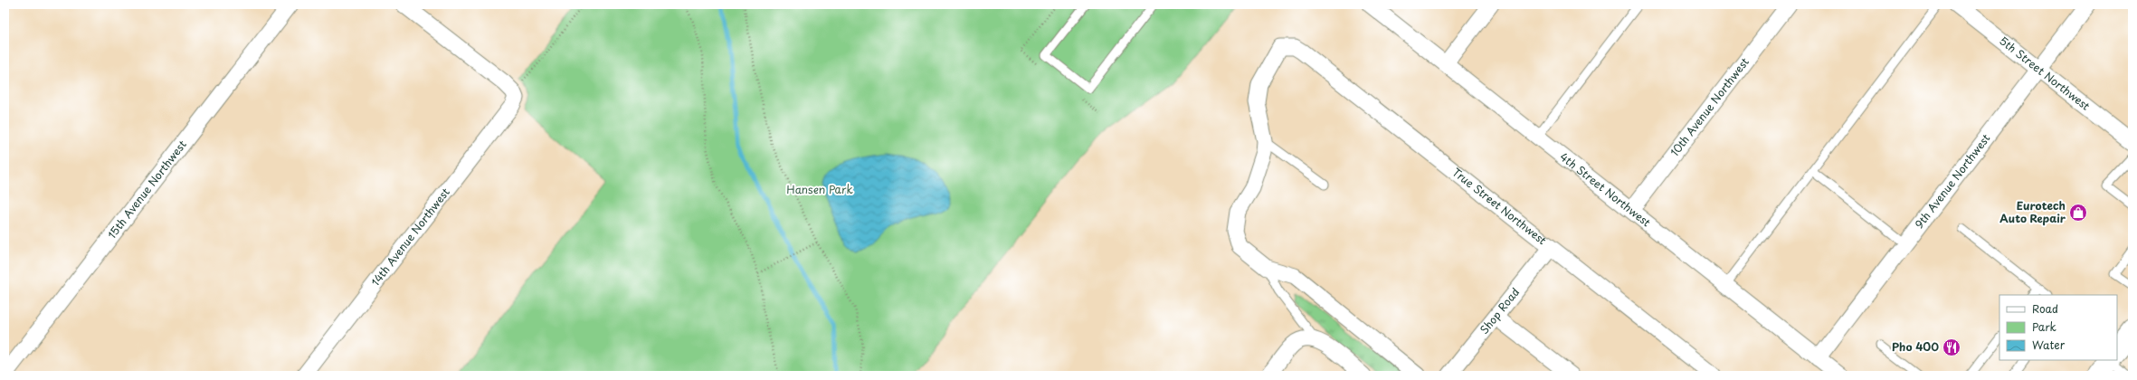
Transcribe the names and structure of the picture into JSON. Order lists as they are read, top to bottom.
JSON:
{
  "streets": {
    "street": [
      "5th Street Northwest",
      "10th Avenue Northwest",
      "9th Avenue Northwest",
      "4th Street Northwest",
      "15th Avenue Northwest",
      "True Street Northwest",
      "14th Avenue Northwest",
      "Shop Road"
    ]
  },
  "crossings": [
    ["5th Street Northwest", "9th Avenue Northwest"],
    ["10th Avenue Northwest", "4th Street Northwest"],
    ["9th Avenue Northwest", "4th Street Northwest"],
    ["True Street Northwest", "Shop Road"]
  ],
  "parks": ["Hansen Park"],
  "places": {
    "shop": ["Eurotech Auto Repair"],
    "restaurant": ["Pho 400"]
  },
  "legend": ["Road", "Park", "Water"]
}
